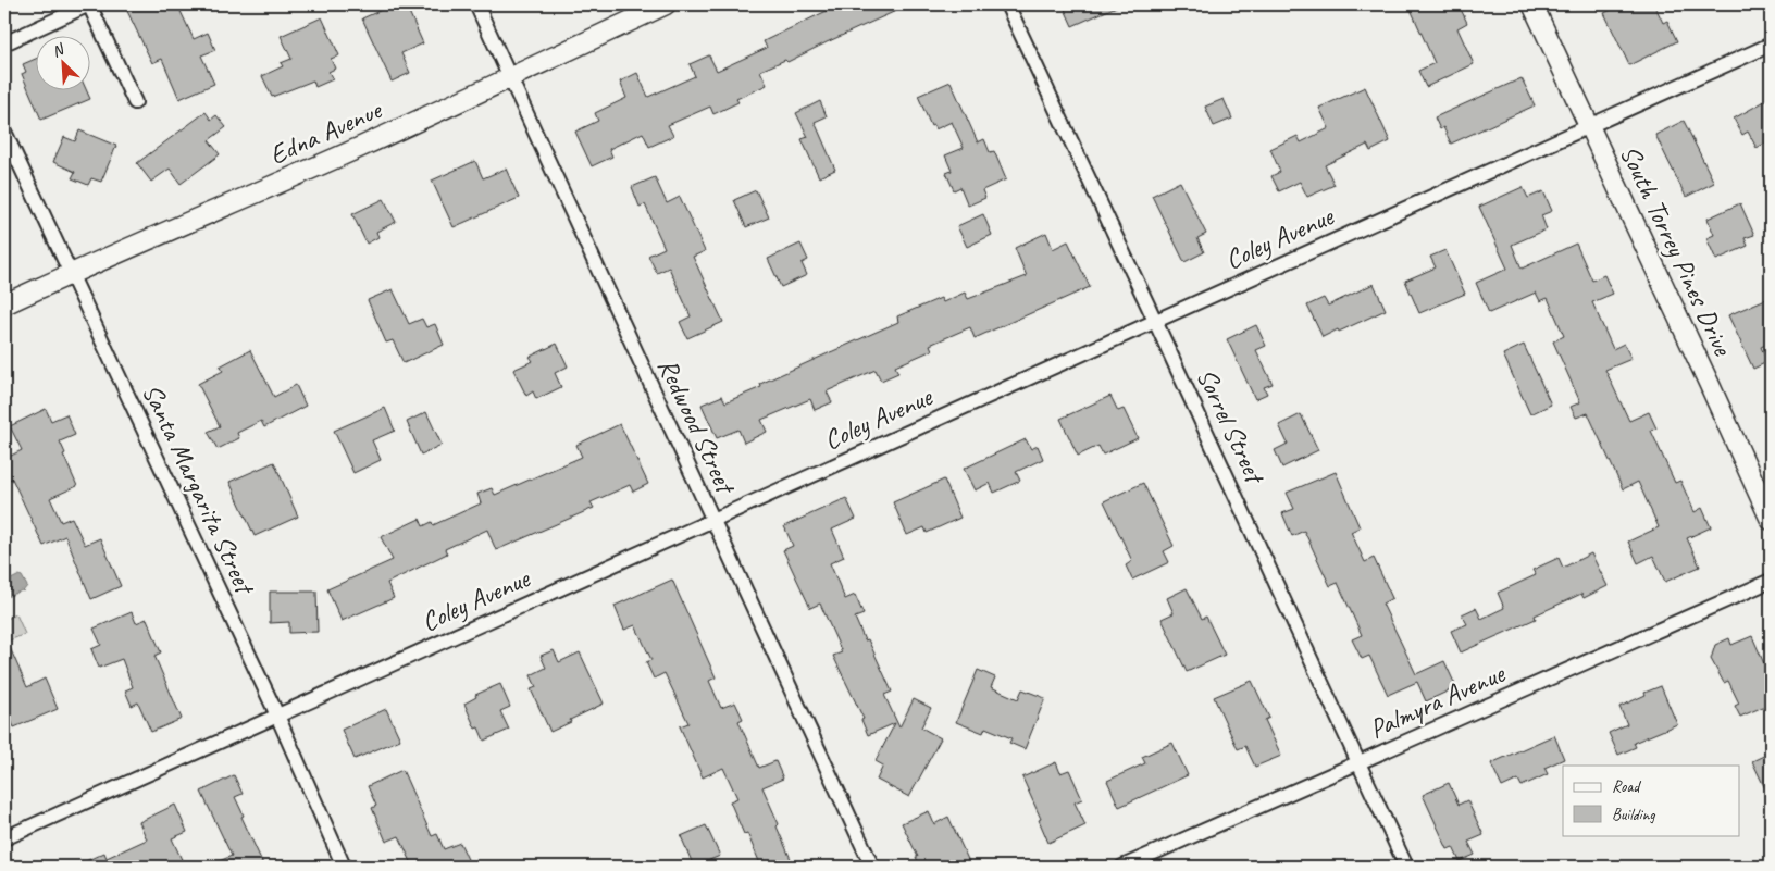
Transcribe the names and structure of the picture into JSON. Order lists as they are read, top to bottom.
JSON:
{
  "streets": {
    "street": [
      "Edna Avenue",
      "Coley Avenue",
      "South Torrey Pines Drive",
      "Redwood Street",
      "Sorrel Street",
      "Santa Margarita Street",
      "Palmyra Avenue"
    ]
  },
  "crossings": [
    ["Edna Avenue", "Redwood Street"],
    ["Edna Avenue", "Santa Margarita Street"],
    ["Coley Avenue", "South Torrey Pines Drive"],
    ["Coley Avenue", "Redwood Street"],
    ["Coley Avenue", "Sorrel Street"],
    ["Coley Avenue", "Santa Margarita Street"],
    ["Sorrel Street", "Palmyra Avenue"]
  ],
  "legend": ["Road", "Building"],
  "north": "top left"
}
